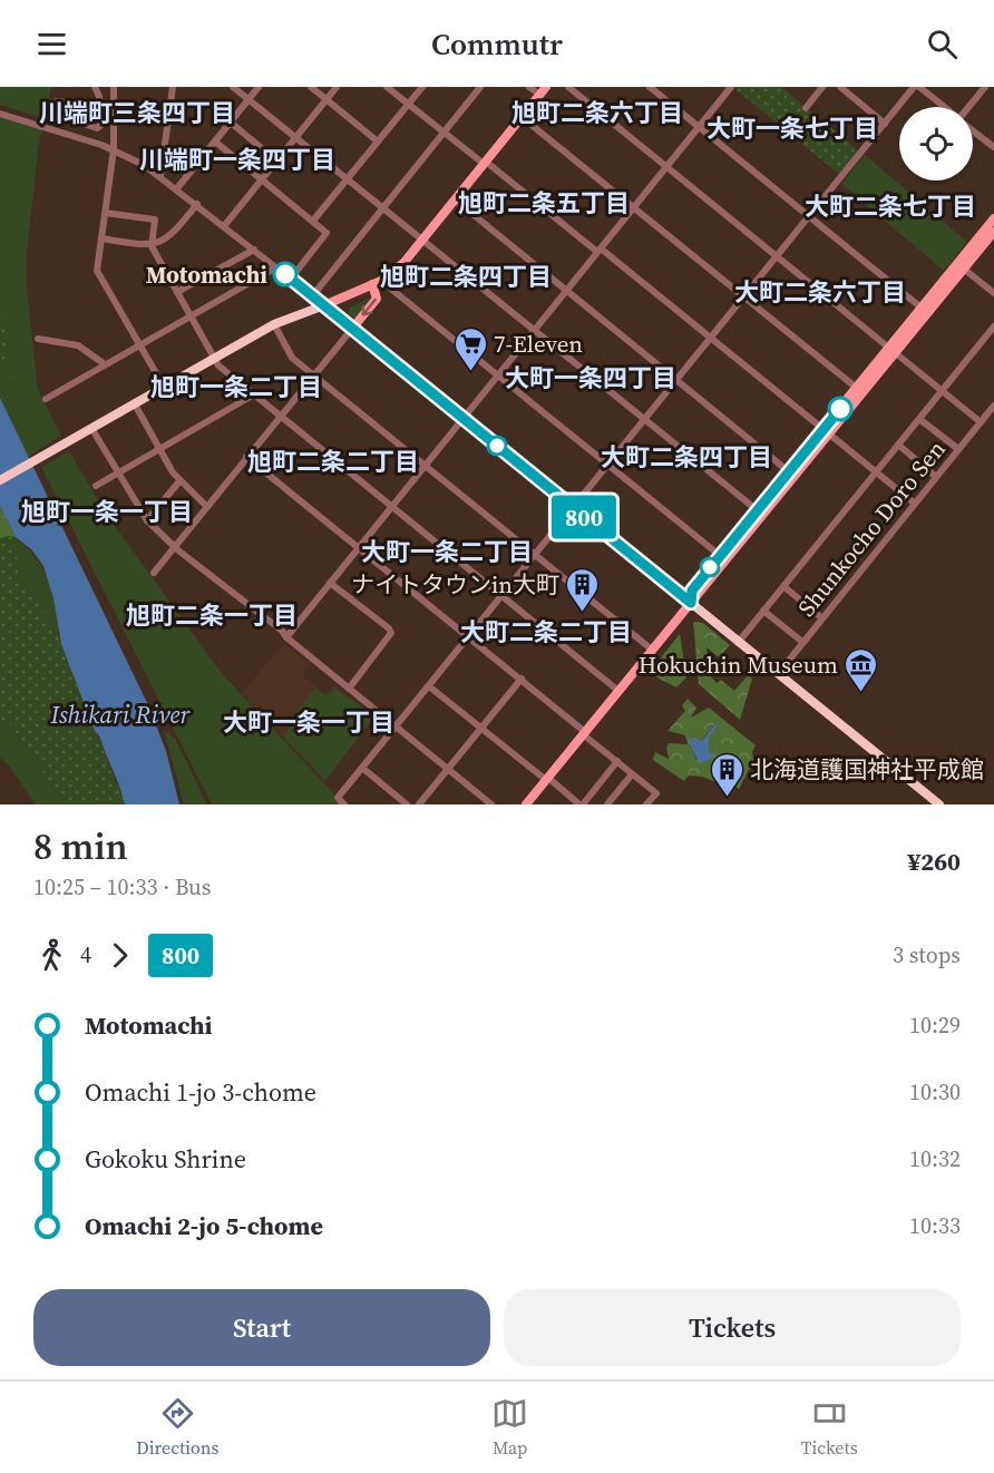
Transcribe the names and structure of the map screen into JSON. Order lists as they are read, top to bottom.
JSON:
{
  "streets": {
    "street": ["Shunkocho Doro Sen"]
  },
  "districts": [
    "川端町三条四丁目",
    "旭町二条六丁目",
    "大町一条七丁目",
    "川端町一条四丁目",
    "旭町二条五丁目",
    "大町二条七丁目",
    "旭町二条四丁目",
    "大町二条六丁目",
    "大町一条四丁目",
    "旭町一条二丁目",
    "大町二条四丁目",
    "旭町二条二丁目",
    "旭町一条一丁目",
    "大町一条二丁目",
    "旭町二条一丁目",
    "大町二条二丁目",
    "大町一条一丁目"
  ],
  "water": ["Ishikari River"],
  "places": {
    "other": ["Motomachi"],
    "supermarket": ["7-Eleven"],
    "building": ["ナイトタウンin大町", "北海道護国神社平成館"],
    "museum": ["Hokuchin Museum"]
  },
  "lines": ["bus line 800"],
  "page": {
    "header": "Commutr",
    "on_map": "800",
    "heading": ["8 min", "10:25 – 10:33 · Bus", "¥260"],
    "legs": ["4", "800", "3 stops"],
    "list": [
      {
        "name": "Motomachi",
        "value": "10:29"
      },
      {
        "name": "Omachi 1-jo 3-chome",
        "value": "10:30"
      },
      {
        "name": "Gokoku Shrine",
        "value": "10:32"
      },
      {
        "name": "Omachi 2-jo 5-chome",
        "value": "10:33"
      }
    ],
    "buttons": ["Start", "Tickets"],
    "tabs": ["Directions", "Map", "Tickets"]
  }
}
